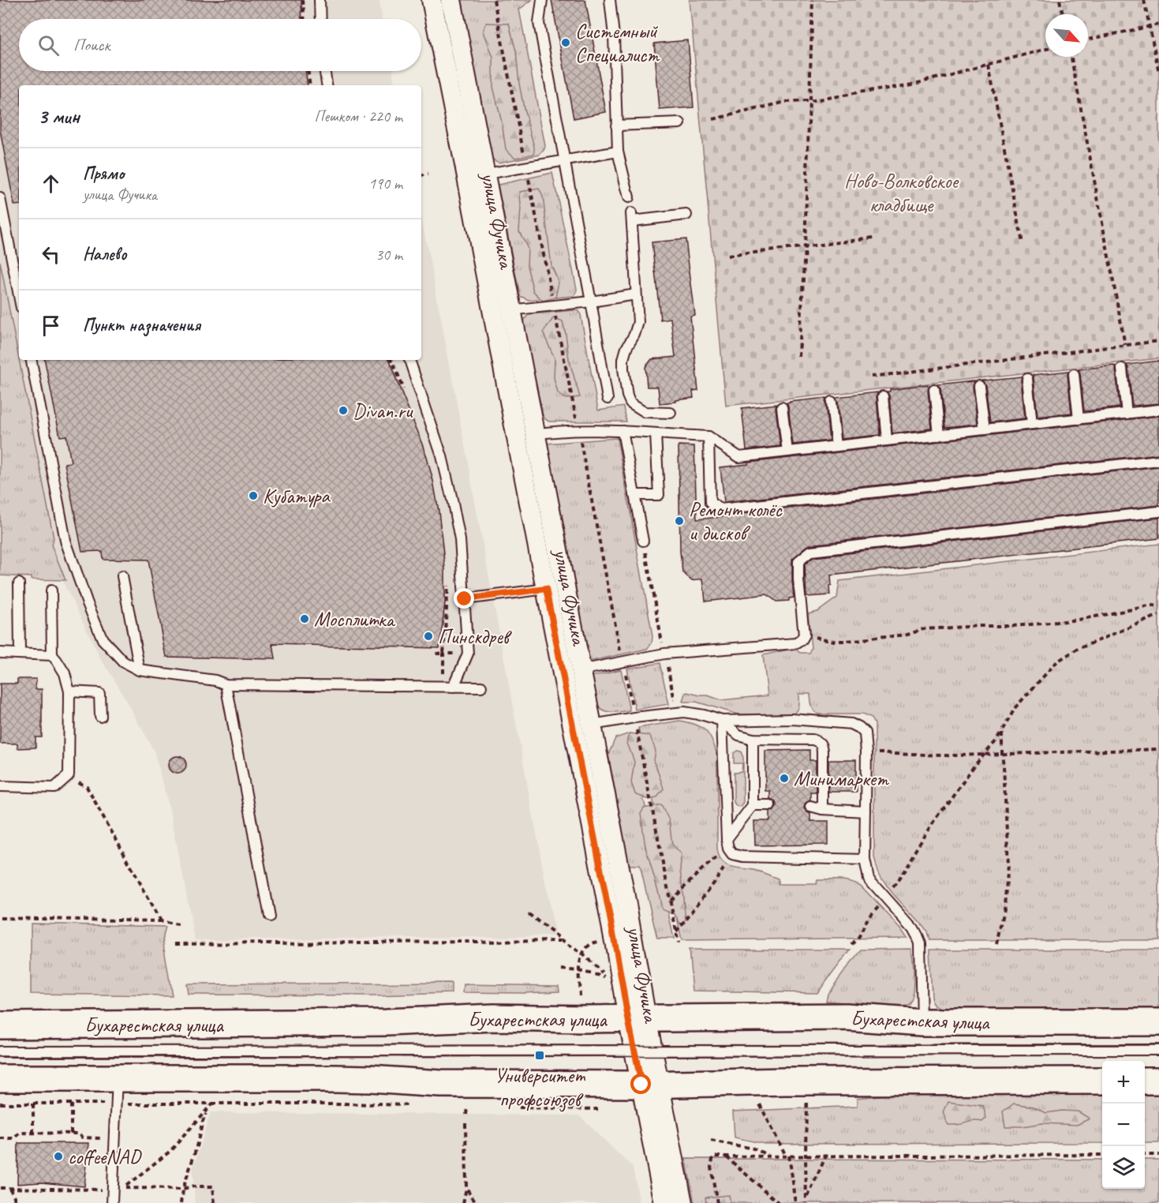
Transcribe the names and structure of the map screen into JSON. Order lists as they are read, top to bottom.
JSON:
{
  "streets": {
    "main road": ["Бухарестская улица"],
    "street": ["улица Фучика"]
  },
  "crossings": [
    ["улица Фучика", "Бухарестская улица"]
  ],
  "parks": ["Ново-Волковское кладбище"],
  "places": {
    "other": [
      "Системный Специалист",
      "Divan.ru",
      "Кубатура",
      "Ремонт колёс и дисков",
      "Мосплитка",
      "Пинскдрев",
      "Минимаркет",
      "coffeeNAD"
    ],
    "transit": ["Университет профсоюзов"]
  },
  "north": "bottom right",
  "page": {
    "search": "Поиск",
    "heading": ["3 мин", "Пешком · 220 m"],
    "list": [
      ["Прямо", "улица Фучика", "190 m"],
      ["Налево", "30 m"],
      "Пункт назначения"
    ],
    "map_buttons": ["+", "−"]
  }
}
